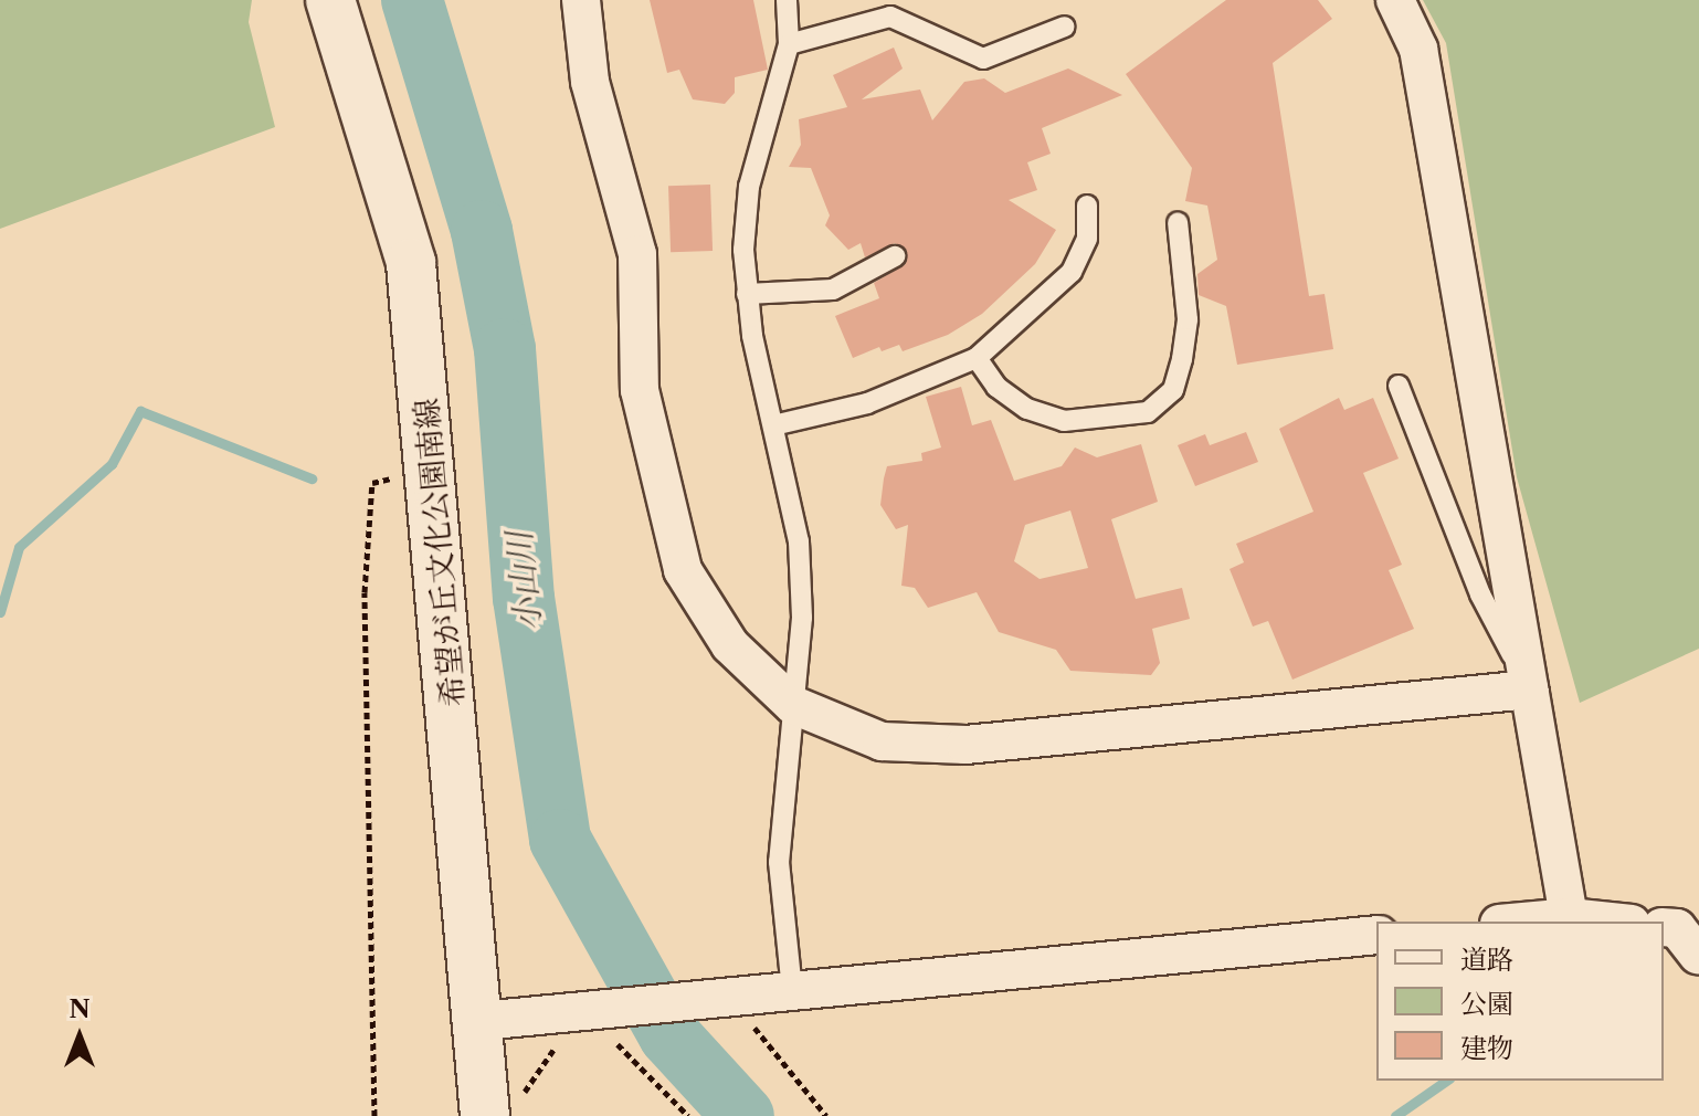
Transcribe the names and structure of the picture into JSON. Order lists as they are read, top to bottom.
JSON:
{
  "streets": {
    "main road": ["希望が丘文化公園南線"]
  },
  "water": ["小山川"],
  "legend": ["道路", "公園", "建物"],
  "north": "top"
}
